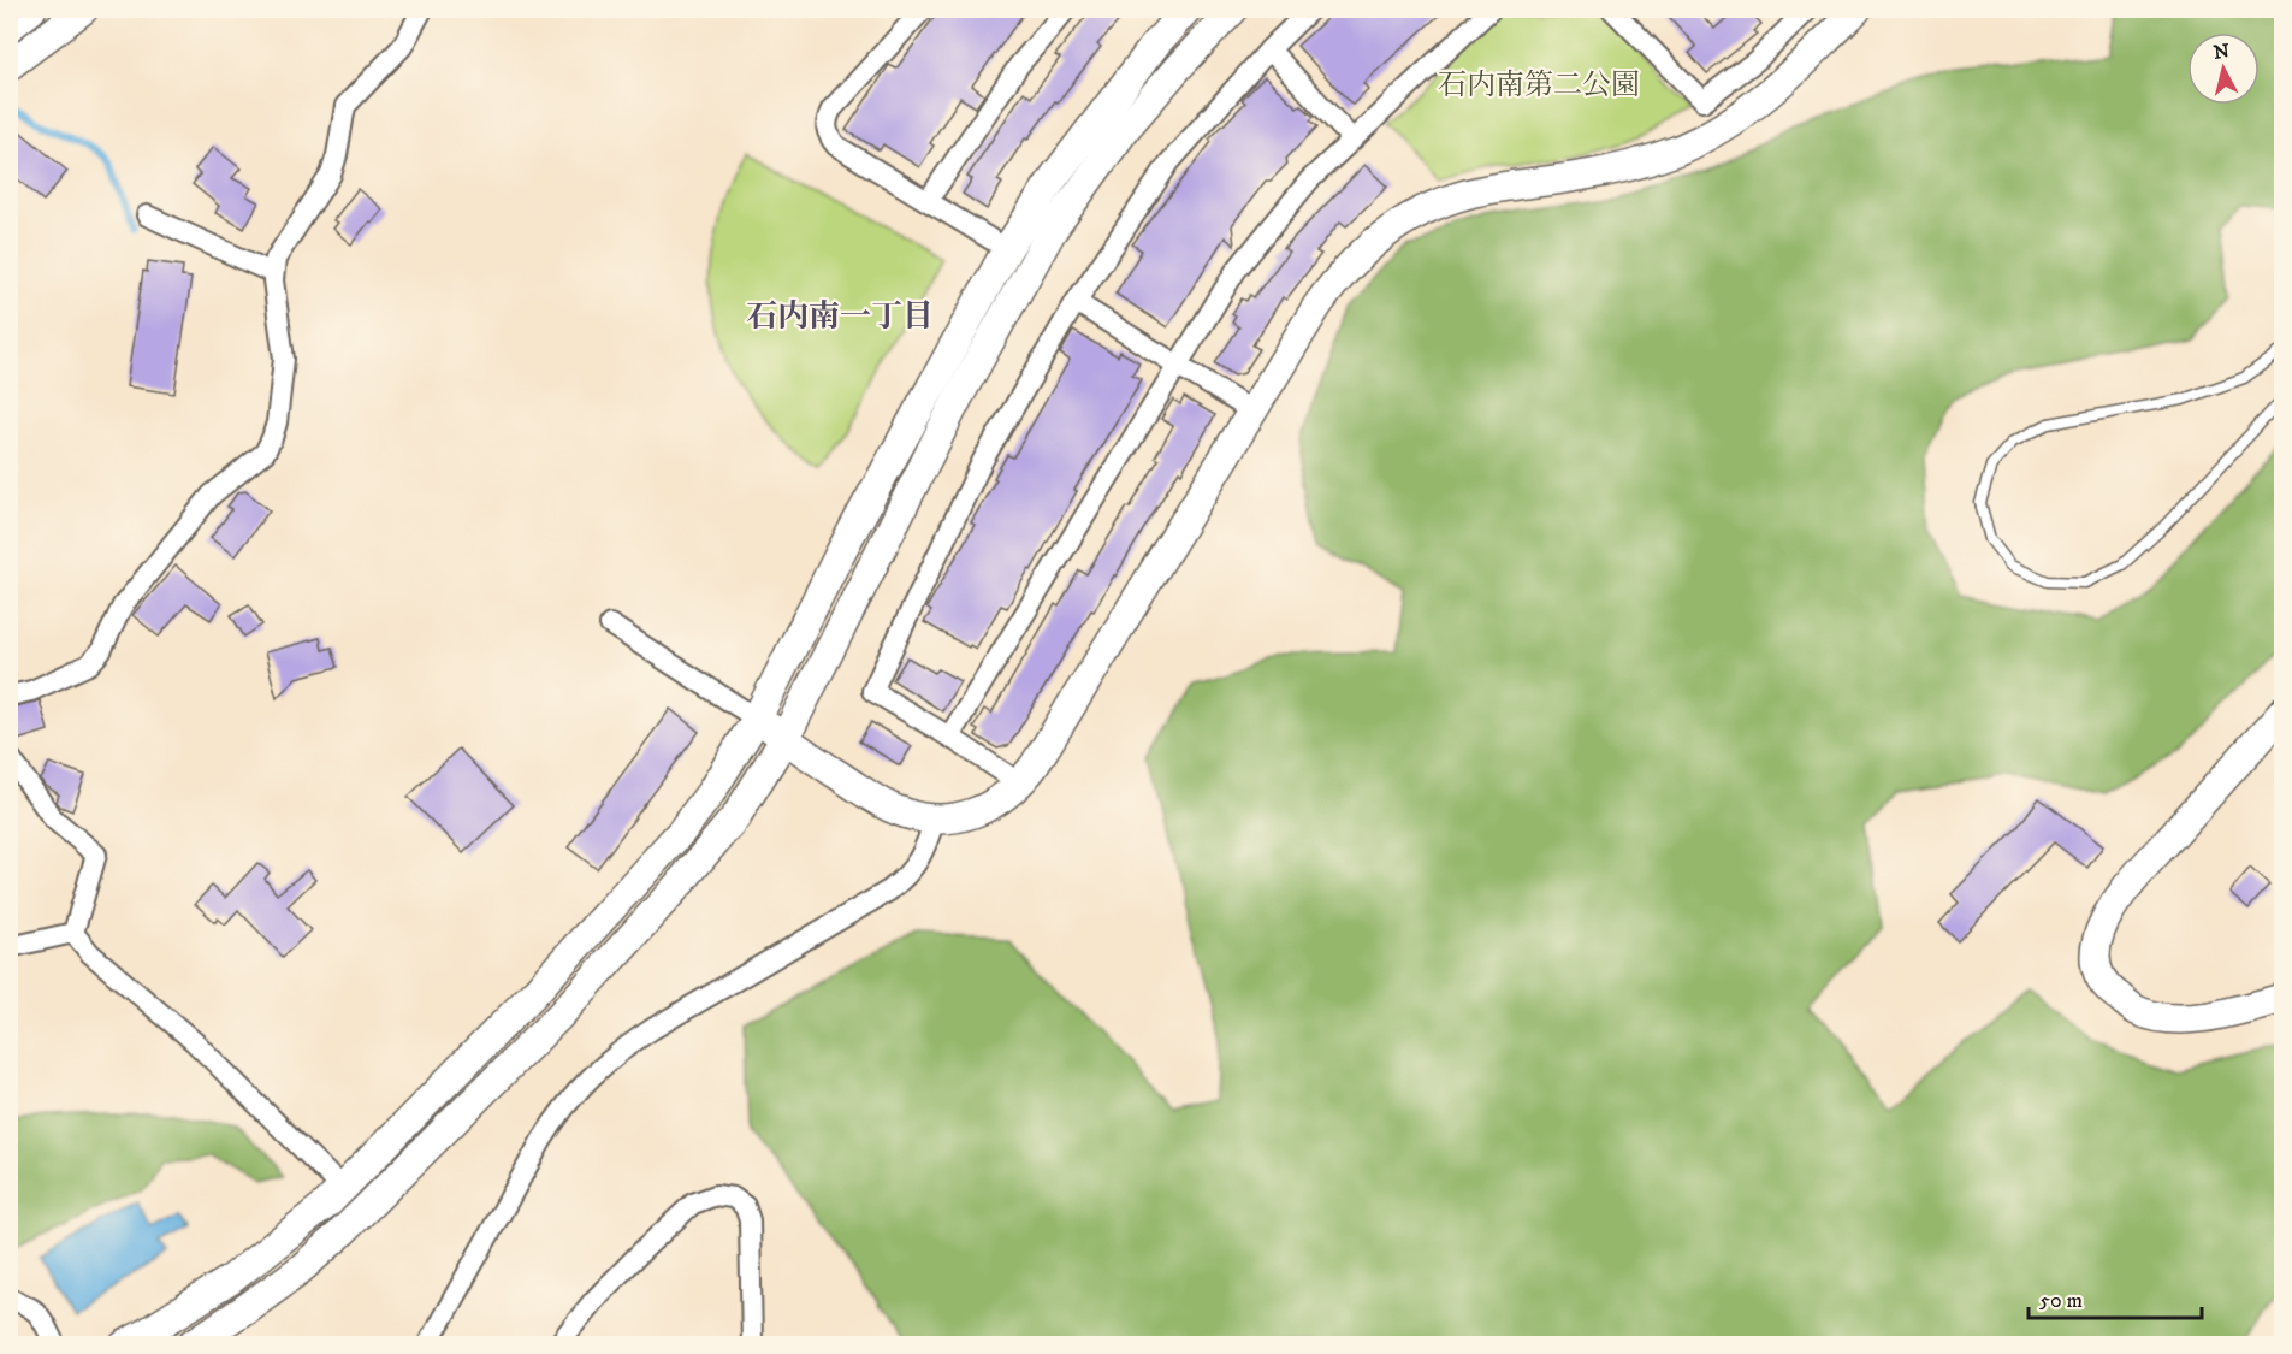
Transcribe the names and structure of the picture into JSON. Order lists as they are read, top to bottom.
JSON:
{
  "districts": ["石内南一丁目"],
  "parks": ["石内南第二公園"],
  "scale_bar": "50 m",
  "north": "top"
}
